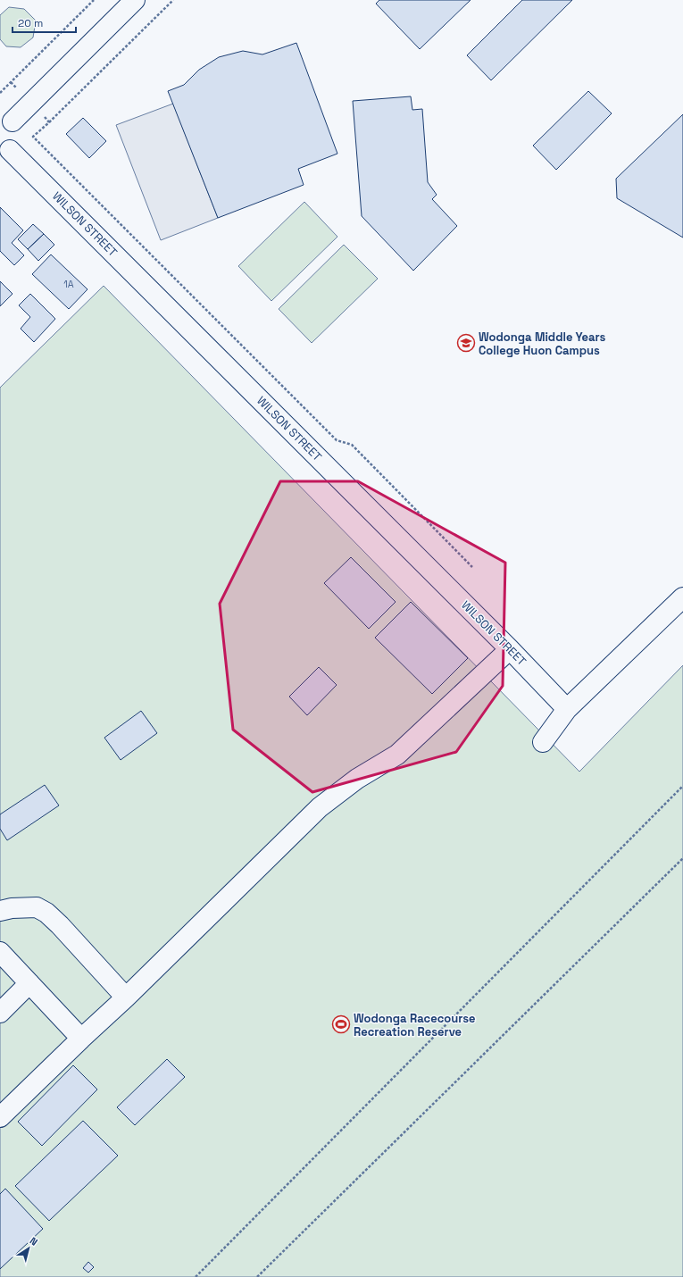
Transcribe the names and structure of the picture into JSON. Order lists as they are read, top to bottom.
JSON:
{
  "streets": {
    "street": ["WILSON STREET"]
  },
  "places": {
    "school or university": ["Wodonga Middle Years College Huon Campus"],
    "sports": ["Wodonga Racecourse Recreation Reserve"]
  },
  "house_numbers": ["1A"],
  "scale_bar": "20 m",
  "north": "top right"
}
